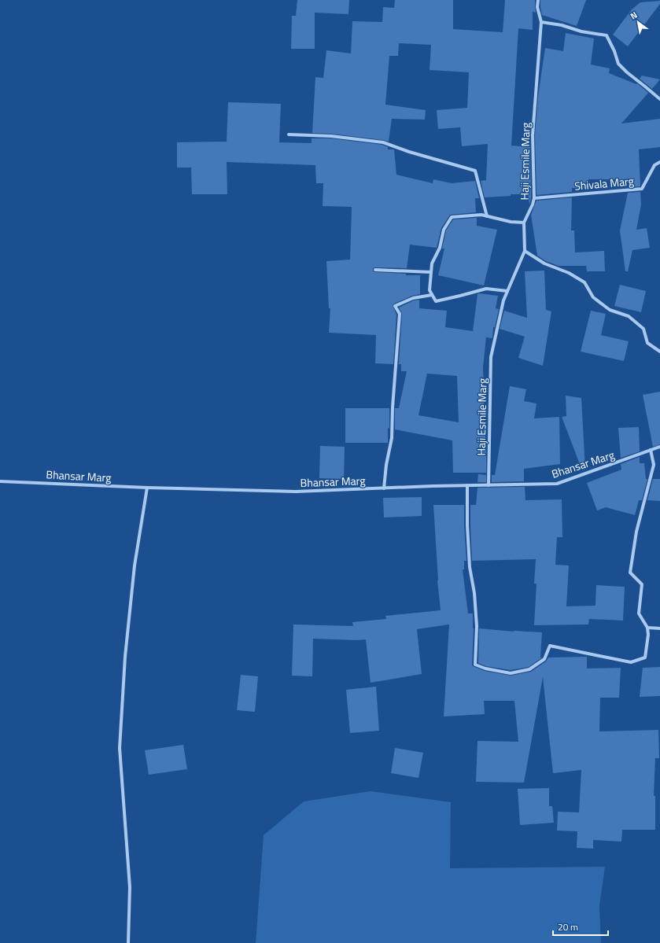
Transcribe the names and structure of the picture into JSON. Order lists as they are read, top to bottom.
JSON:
{
  "streets": {
    "street": ["Haji Esmile Marg", "Shivala Marg", "Bhansar Marg"]
  },
  "crossings": [
    ["Haji Esmile Marg", "Shivala Marg"],
    ["Haji Esmile Marg", "Bhansar Marg"]
  ],
  "scale_bar": "20 m",
  "north": "top left"
}
